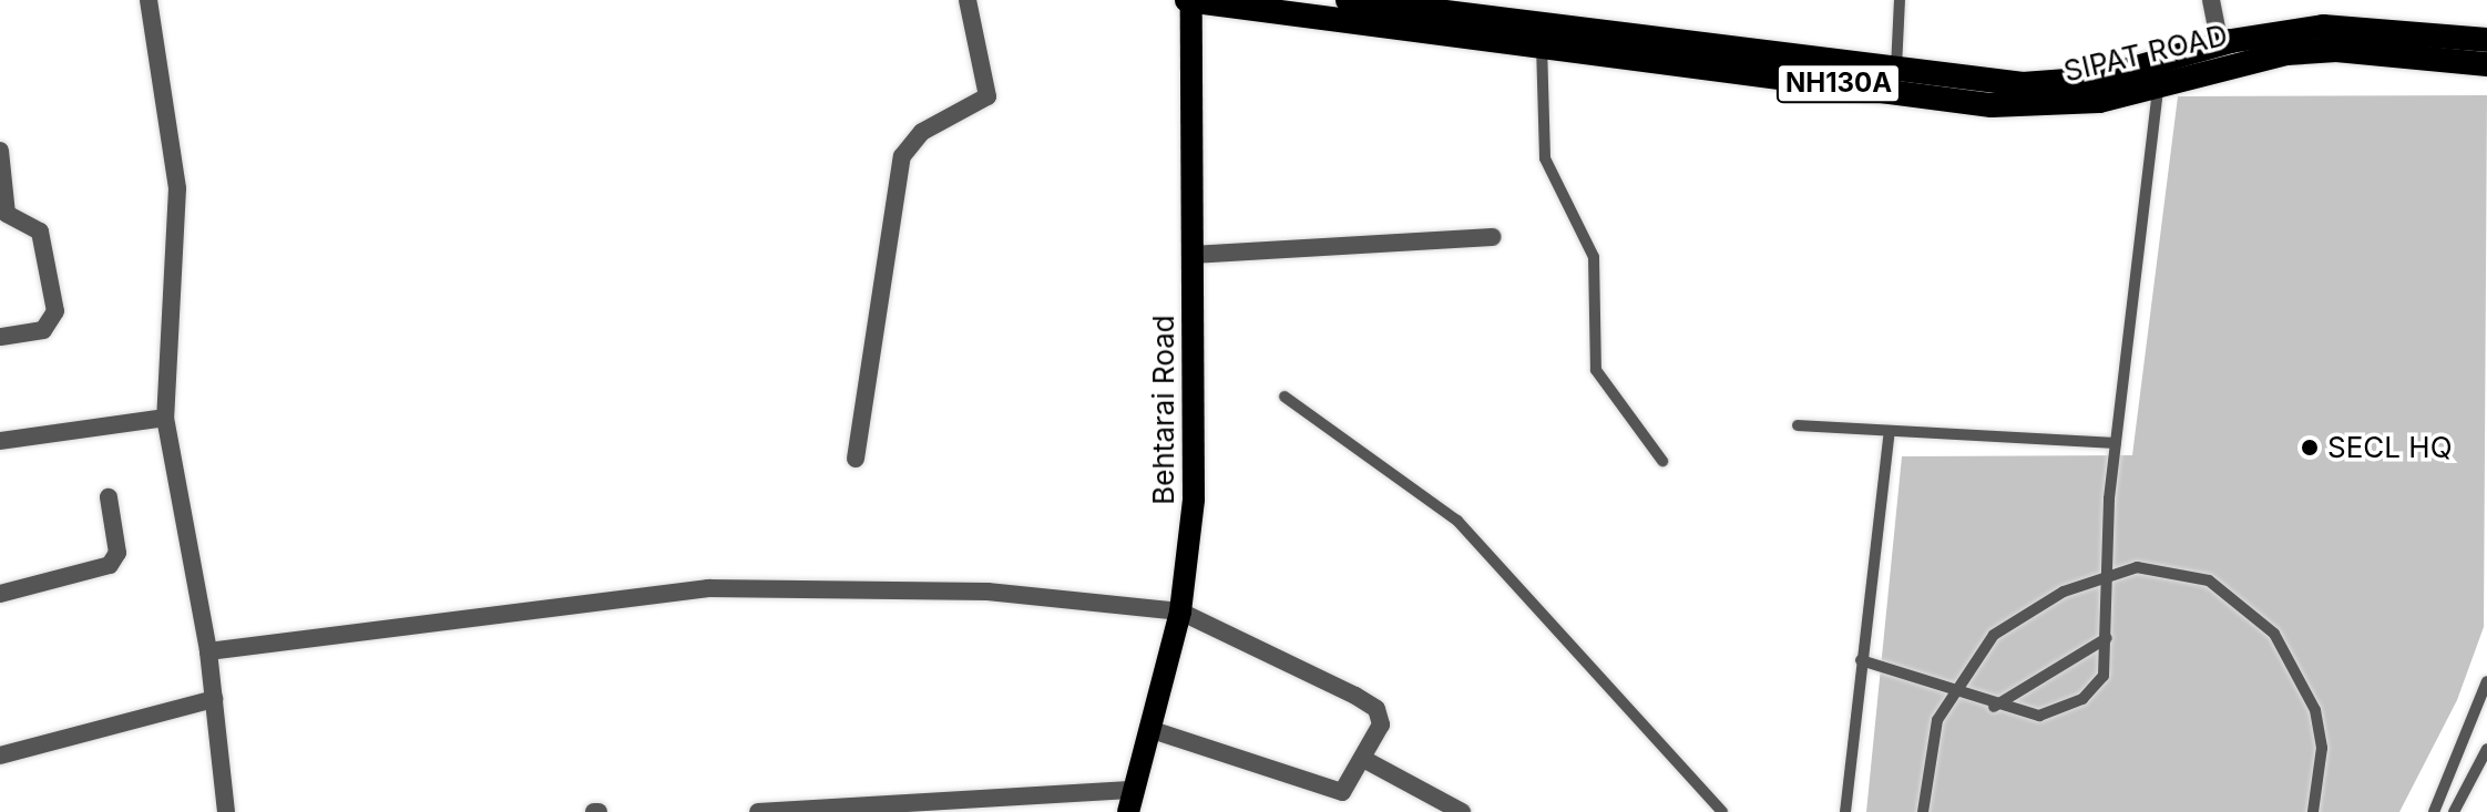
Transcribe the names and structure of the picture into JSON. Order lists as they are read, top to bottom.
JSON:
{
  "streets": {
    "highway": ["SIPAT ROAD", "NH130A"],
    "main road": ["Behtarai Road"]
  },
  "crossings": [
    ["SIPAT ROAD", "Behtarai Road"]
  ],
  "places": ["SECL HQ"]
}
